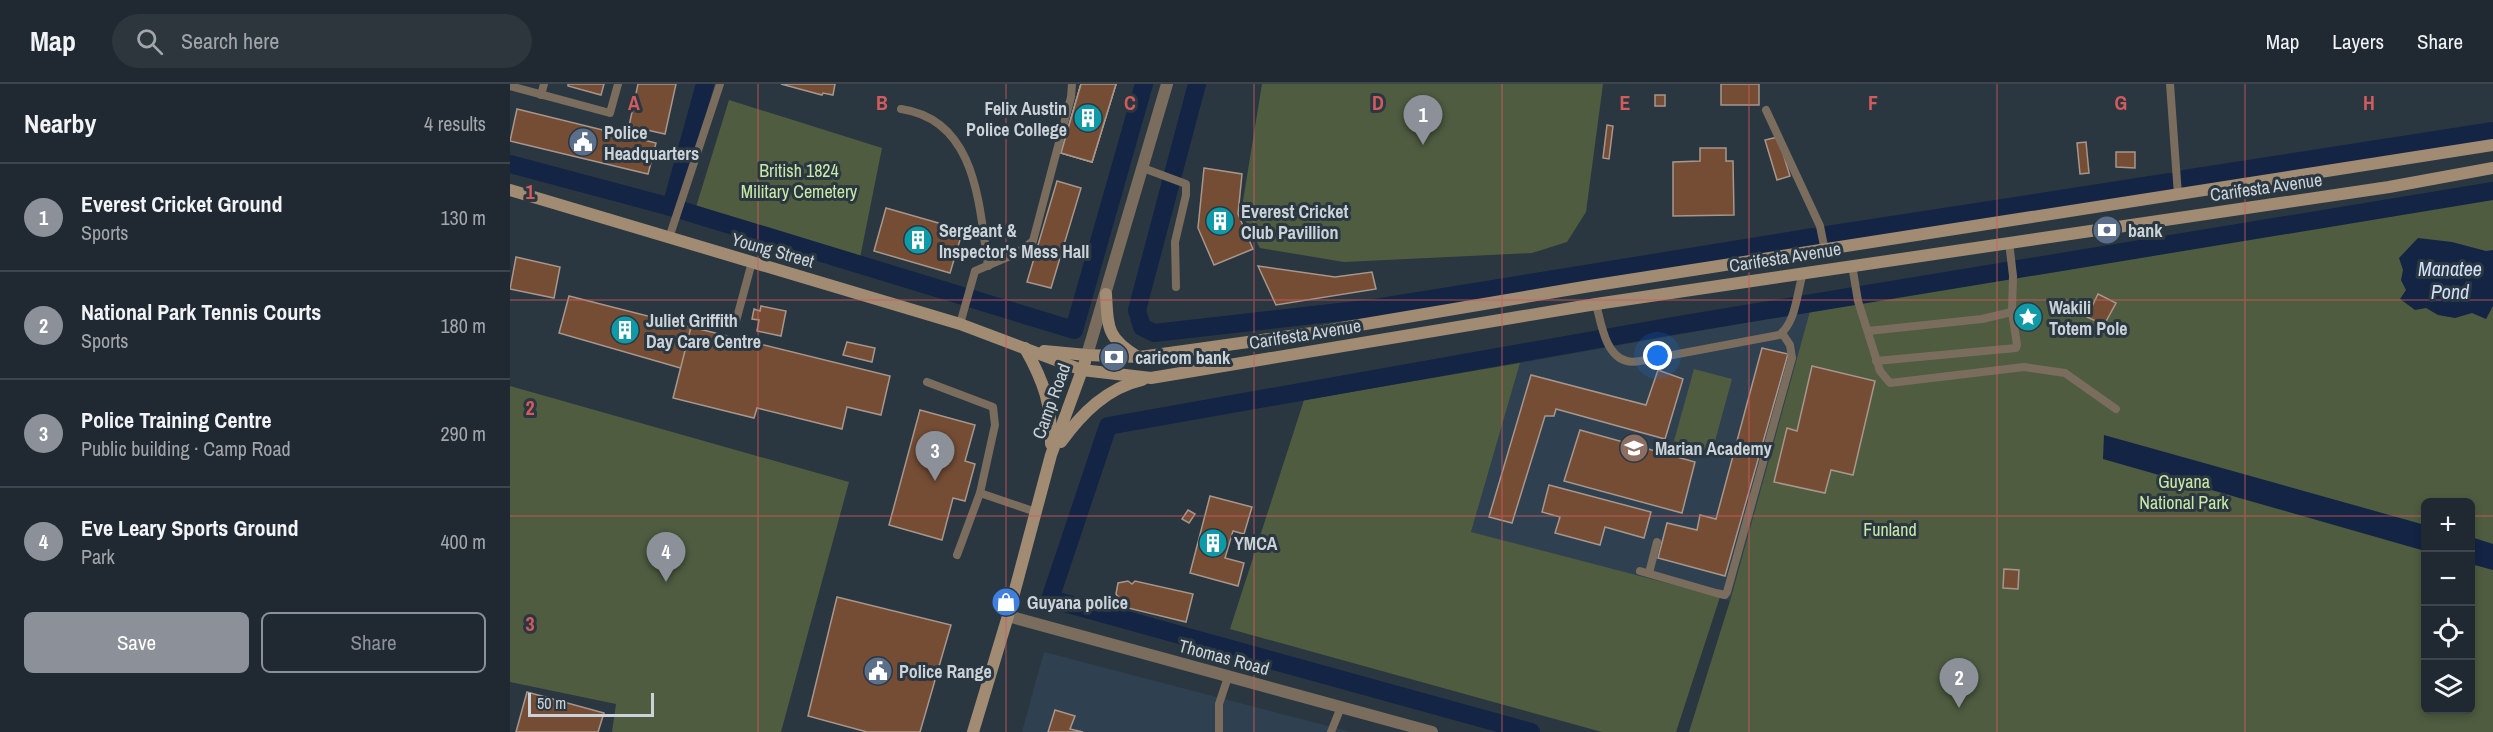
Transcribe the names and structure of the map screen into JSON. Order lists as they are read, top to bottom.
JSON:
{
  "streets": {
    "main road": ["Carifesta Avenue", "Young Street", "Camp Road"],
    "street": ["Thomas Road"]
  },
  "crossings": [
    ["Carifesta Avenue", "Young Street"],
    ["Carifesta Avenue", "Camp Road"],
    ["Young Street", "Camp Road"],
    ["Camp Road", "Thomas Road"]
  ],
  "water": ["Manatee Pond"],
  "parks": ["British 1824 Military Cemetery", "Guyana National Park", "Funland"],
  "places": {
    "building": [
      "Felix Austin Police College",
      "Everest Cricket Club Pavillion",
      "Sergeant & Inspector's Mess Hall",
      "Juliet Griffith Day Care Centre",
      "YMCA"
    ],
    "public building": ["Police Headquarters", "Police Range"],
    "bank": ["bank", "caricom bank"],
    "place": ["Wakili Totem Pole"],
    "school or university": ["Marian Academy"],
    "shop": ["Guyana police"]
  },
  "scale_bar": "50 m",
  "page": {
    "header": "Map",
    "search": "Search here",
    "nav": ["Map", "Layers", "Share"],
    "heading": ["Nearby", "4 results"],
    "pins": [
      "1",
      "3",
      "4",
      "2"
    ],
    "list": [
      {
        "mark": "1",
        "name": "Everest Cricket Ground",
        "note": "Sports",
        "value": "130 m"
      },
      {
        "mark": "2",
        "name": "National Park Tennis Courts",
        "note": "Sports",
        "value": "180 m"
      },
      {
        "mark": "3",
        "name": "Police Training Centre",
        "note": "Public building · Camp Road",
        "value": "290 m"
      },
      {
        "mark": "4",
        "name": "Eve Leary Sports Ground",
        "note": "Park",
        "value": "400 m"
      }
    ],
    "map_buttons": ["+", "−"],
    "buttons": ["Save", "Share"],
    "scale": "50 m"
  },
  "grid": {
    "columns": [
      "A",
      "B",
      "C",
      "D",
      "E",
      "F",
      "G",
      "H"
    ],
    "rows": ["1", "2", "3"]
  }
}
